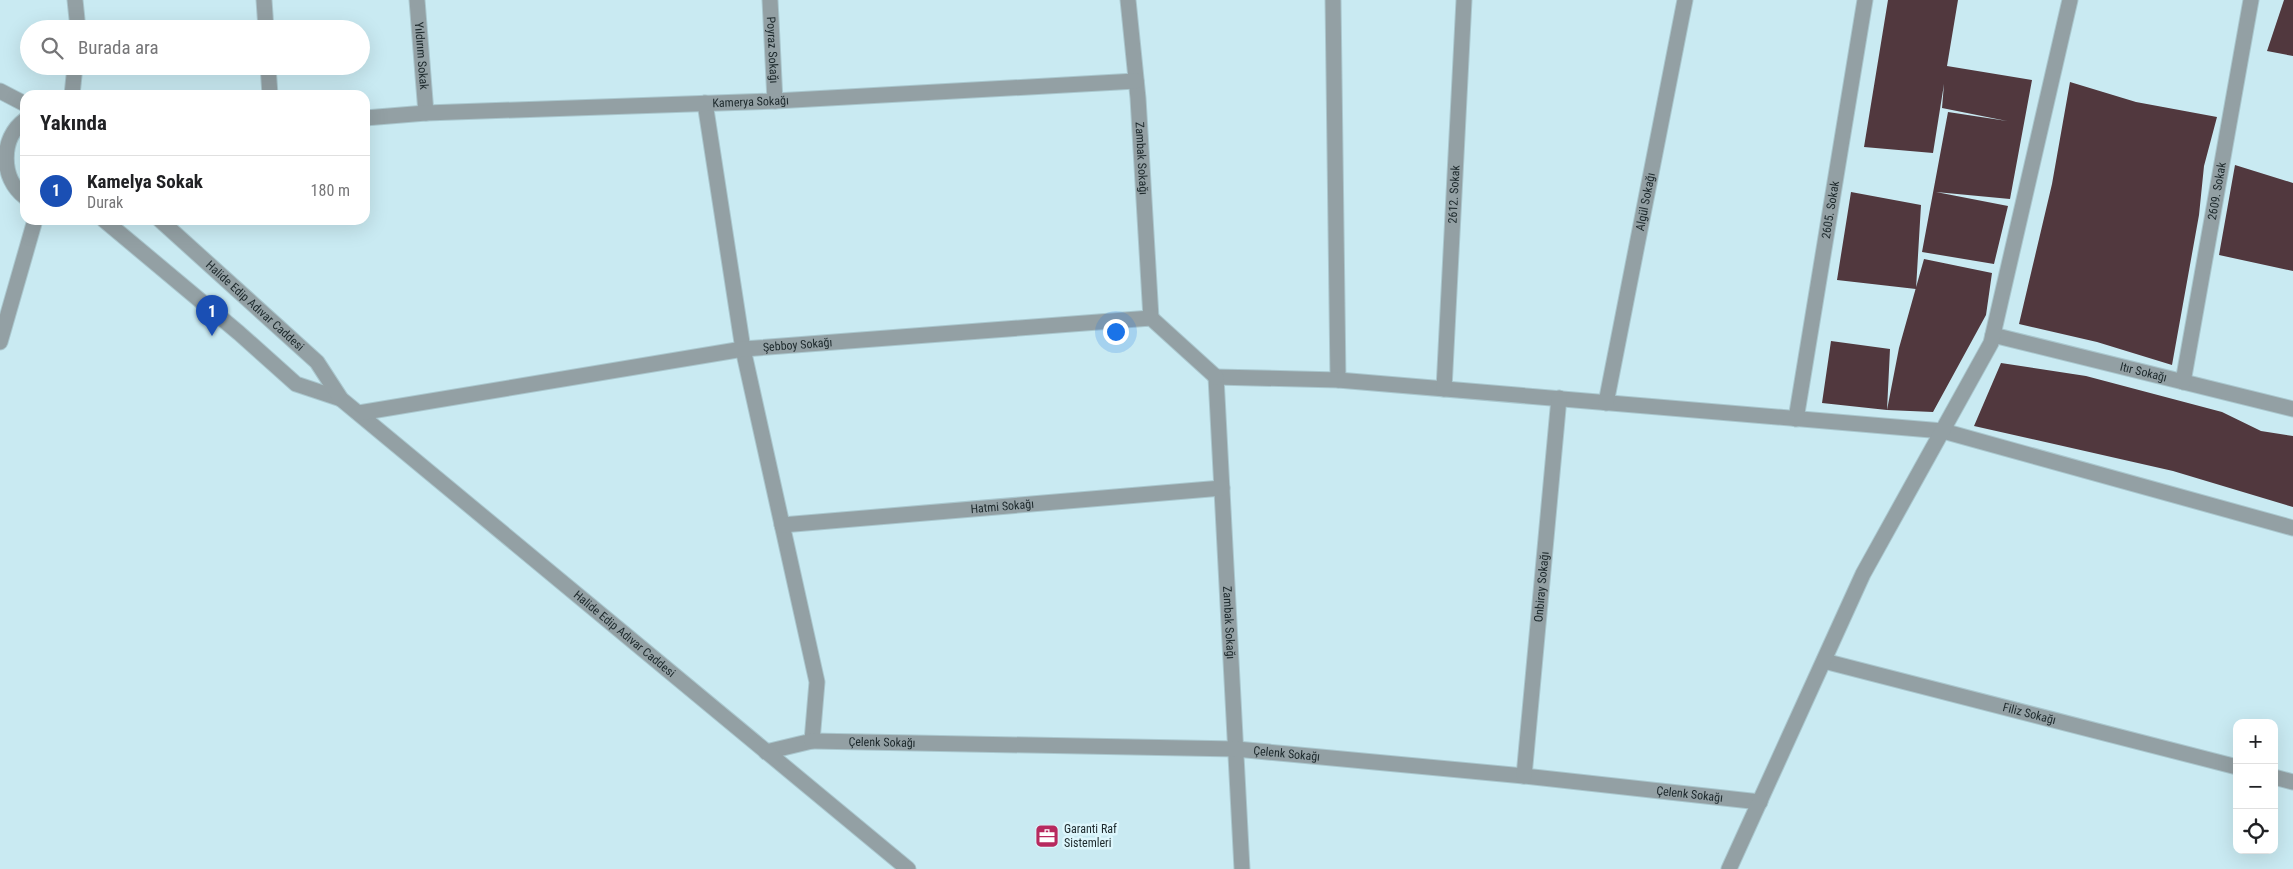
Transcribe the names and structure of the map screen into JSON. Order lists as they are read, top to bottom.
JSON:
{
  "streets": {
    "street": [
      "Poyraz Sokağı",
      "Yıldırım Sokak",
      "Kamerya Sokağı",
      "Zambak Sokağı",
      "2609. Sokak",
      "2612. Sokak",
      "Algül Sokağı",
      "2605. Sokak",
      "Halide Edip Adıvar Caddesi",
      "Şebboy Sokağı",
      "Itır Sokağı",
      "Hatmi Sokağı",
      "Onbiray Sokağı",
      "Filiz Sokağı",
      "Çelenk Sokağı"
    ]
  },
  "crossings": [
    ["Poyraz Sokağı", "Kamerya Sokağı"],
    ["Yıldırım Sokak", "Kamerya Sokağı"],
    ["Kamerya Sokağı", "Zambak Sokağı"],
    ["Zambak Sokağı", "Şebboy Sokağı"],
    ["Zambak Sokağı", "Hatmi Sokağı"],
    ["Zambak Sokağı", "Çelenk Sokağı"],
    ["2609. Sokak", "Itır Sokağı"],
    ["Halide Edip Adıvar Caddesi", "Şebboy Sokağı"],
    ["Halide Edip Adıvar Caddesi", "Çelenk Sokağı"],
    ["Onbiray Sokağı", "Çelenk Sokağı"]
  ],
  "places": {
    "office": ["Garanti Raf Sistemleri"]
  },
  "page": {
    "search": "Burada ara",
    "heading": "Yakında",
    "list": [
      {
        "mark": "1",
        "name": "Kamelya Sokak",
        "note": "Durak",
        "value": "180 m"
      }
    ],
    "pins": "1",
    "map_buttons": ["+", "−"]
  }
}
